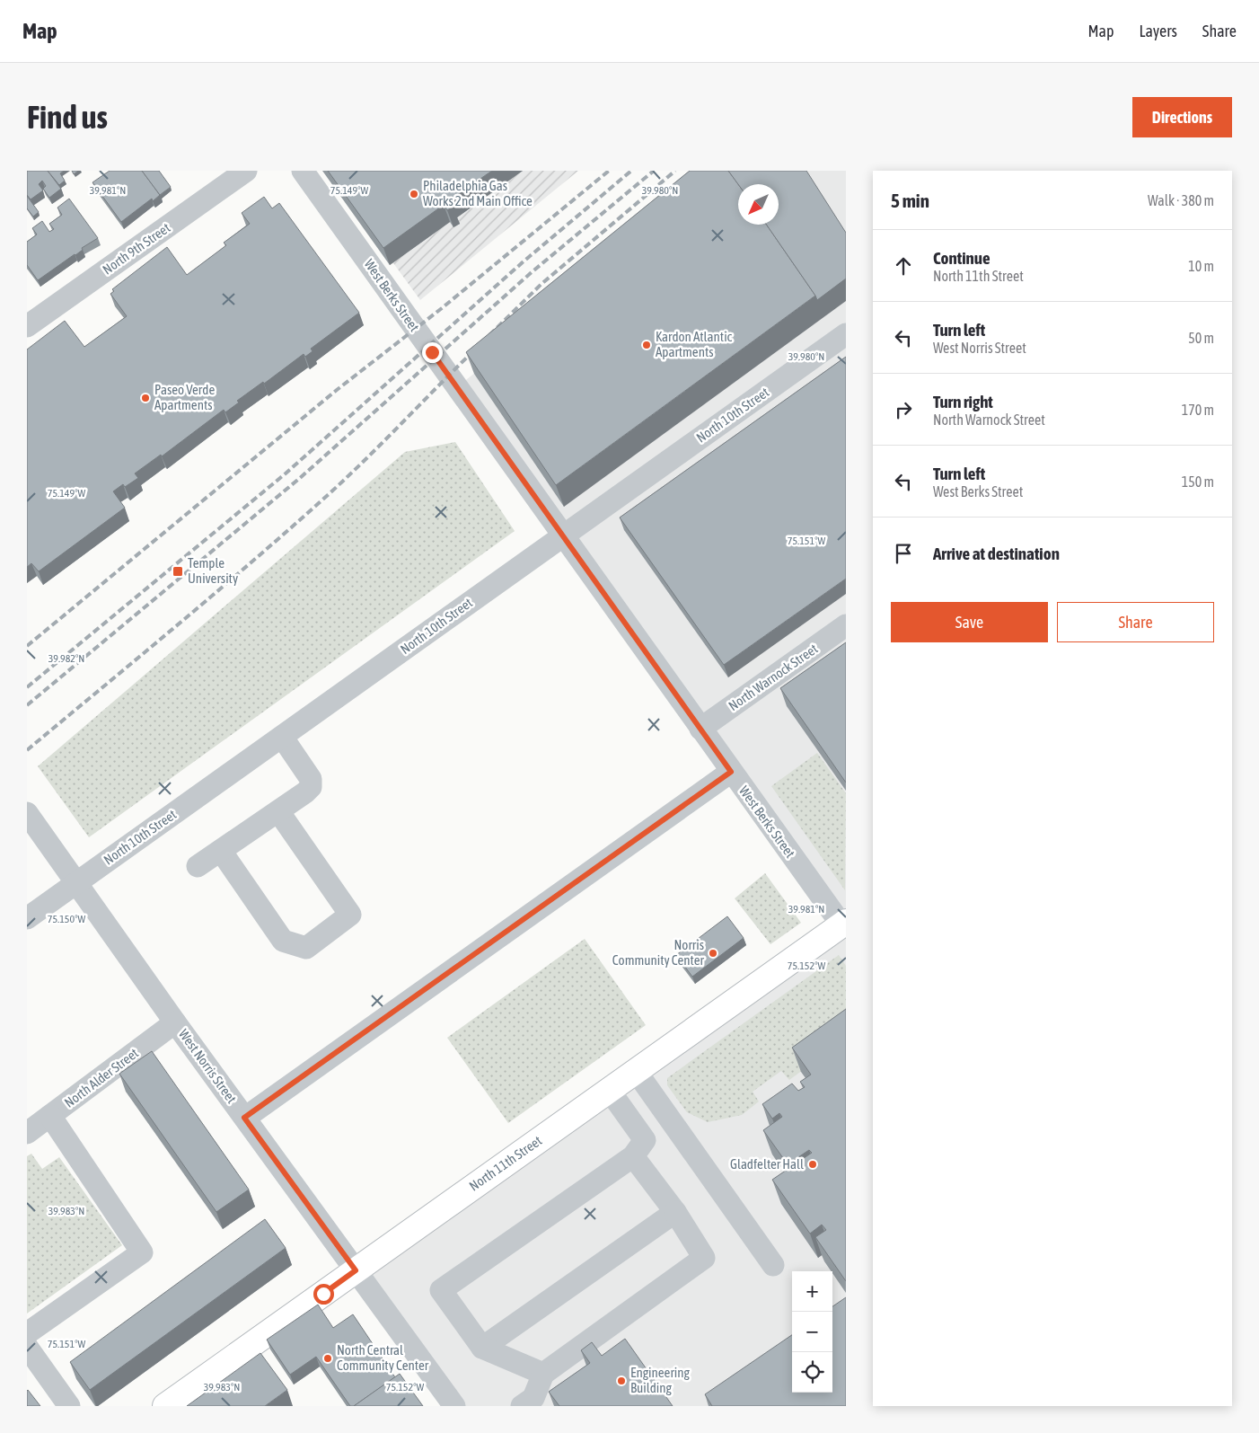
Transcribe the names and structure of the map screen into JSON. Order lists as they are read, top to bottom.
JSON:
{
  "streets": {
    "main road": ["North 11th Street"],
    "street": [
      "North 9th Street",
      "West Berks Street",
      "North 10th Street",
      "North Warnock Street",
      "West Norris Street",
      "North Alder Street"
    ]
  },
  "crossings": [
    ["West Berks Street", "North 10th Street"],
    ["West Berks Street", "North Warnock Street"],
    ["West Berks Street", "North 11th Street"],
    ["North 10th Street", "West Norris Street"],
    ["West Norris Street", "North Alder Street"],
    ["West Norris Street", "North 11th Street"]
  ],
  "places": {
    "other": [
      "Philadelphia Gas Works 2nd Main Office",
      "Kardon Atlantic Apartments",
      "Paseo Verde Apartments",
      "Norris Community Center",
      "Gladfelter Hall",
      "North Central Community Center",
      "Engineering Building"
    ],
    "transit": ["Temple University"]
  },
  "north": "bottom left",
  "page": {
    "header": "Map",
    "nav": ["Map", "Layers", "Share"],
    "buttons": [
      "Directions",
      ["Save", "Share"]
    ],
    "title": "Find us",
    "heading": ["5 min", "Walk · 380 m"],
    "list": [
      ["Continue", "North 11th Street", "10 m"],
      ["Turn left", "West Norris Street", "50 m"],
      ["Turn right", "North Warnock Street", "170 m"],
      ["Turn left", "West Berks Street", "150 m"],
      "Arrive at destination"
    ],
    "map_buttons": ["+", "−"]
  },
  "coordinates": [
    "39.981°N",
    "75.149°W",
    "39.980°N",
    "75.151°W",
    "39.982°N",
    "75.150°W",
    "75.152°W",
    "39.983°N"
  ]
}
